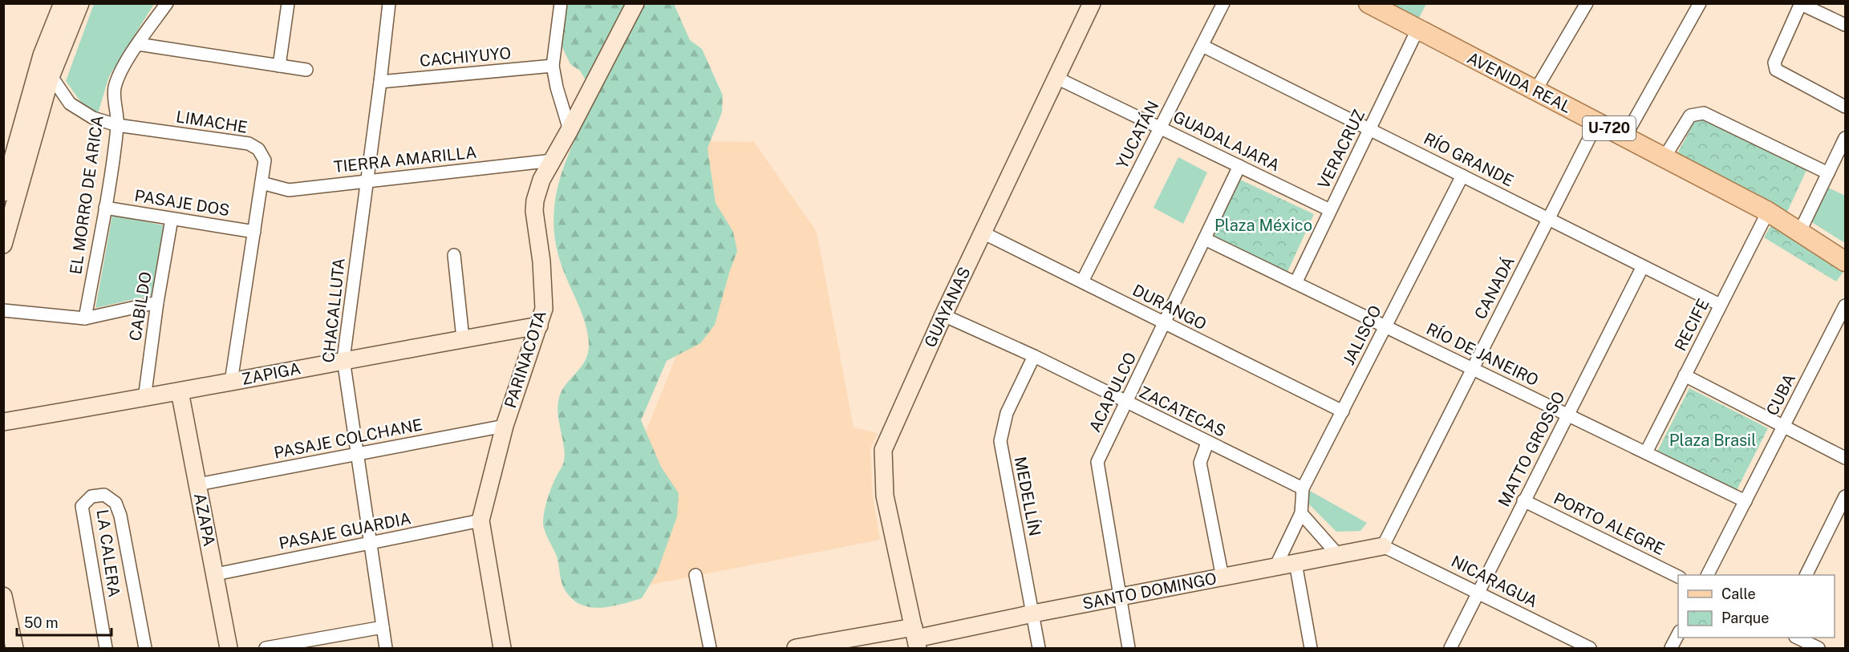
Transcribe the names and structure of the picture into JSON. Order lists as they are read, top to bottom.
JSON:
{
  "streets": {
    "main road": ["AVENIDA REAL", "U-720"],
    "street": [
      "CACHIYUYO",
      "LIMACHE",
      "YUCATÁN",
      "GUADALAJARA",
      "VERACRUZ",
      "TIERRA AMARILLA",
      "RÍO GRANDE",
      "EL MORRO DE ARICA",
      "PASAJE DOS",
      "CANADÁ",
      "CABILDO",
      "GUAYANAS",
      "DURANGO",
      "CHACALLUTA",
      "RECIFE",
      "JALISCO",
      "RÍO DE JANEIRO",
      "PARINACOTA",
      "ZAPIGA",
      "ACAPULCO",
      "CUBA",
      "ZACATECAS",
      "PASAJE COLCHANE",
      "MATTO GROSSO",
      "MEDELLÍN",
      "AZAPA",
      "PORTO ALEGRE",
      "PASAJE GUARDIA",
      "LA CALERA",
      "NICARAGUA",
      "SANTO DOMINGO"
    ]
  },
  "crossings": [
    ["CACHIYUYO", "CHACALLUTA"],
    ["AVENIDA REAL", "VERACRUZ"],
    ["AVENIDA REAL", "CANADÁ"],
    ["AVENIDA REAL", "RECIFE"],
    ["LIMACHE", "TIERRA AMARILLA"],
    ["LIMACHE", "EL MORRO DE ARICA"],
    ["LIMACHE", "PASAJE DOS"],
    ["LIMACHE", "ZAPIGA"],
    ["YUCATÁN", "GUADALAJARA"],
    ["YUCATÁN", "RÍO GRANDE"],
    ["YUCATÁN", "DURANGO"],
    ["GUADALAJARA", "VERACRUZ"],
    ["GUADALAJARA", "GUAYANAS"],
    ["GUADALAJARA", "ACAPULCO"],
    ["VERACRUZ", "RÍO GRANDE"],
    ["VERACRUZ", "RÍO DE JANEIRO"],
    ["TIERRA AMARILLA", "CHACALLUTA"],
    ["TIERRA AMARILLA", "PARINACOTA"],
    ["RÍO GRANDE", "CANADÁ"],
    ["RÍO GRANDE", "RECIFE"],
    ["RÍO GRANDE", "JALISCO"],
    ["RÍO GRANDE", "MATTO GROSSO"],
    ["EL MORRO DE ARICA", "PASAJE DOS"],
    ["PASAJE DOS", "CABILDO"],
    ["CANADÁ", "RÍO DE JANEIRO"],
    ["CANADÁ", "NICARAGUA"],
    ["CANADÁ", "SANTO DOMINGO"],
    ["CABILDO", "ZAPIGA"],
    ["GUAYANAS", "DURANGO"],
    ["GUAYANAS", "ZACATECAS"],
    ["GUAYANAS", "SANTO DOMINGO"],
    ["DURANGO", "JALISCO"],
    ["DURANGO", "ACAPULCO"],
    ["CHACALLUTA", "ZAPIGA"],
    ["CHACALLUTA", "PASAJE COLCHANE"],
    ["CHACALLUTA", "PASAJE GUARDIA"],
    ["RECIFE", "RÍO DE JANEIRO"],
    ["JALISCO", "RÍO DE JANEIRO"],
    ["JALISCO", "ZACATECAS"],
    ["JALISCO", "SANTO DOMINGO"],
    ["RÍO DE JANEIRO", "ACAPULCO"],
    ["RÍO DE JANEIRO", "CUBA"],
    ["RÍO DE JANEIRO", "MATTO GROSSO"],
    ["PARINACOTA", "ZAPIGA"],
    ["PARINACOTA", "PASAJE COLCHANE"],
    ["PARINACOTA", "PASAJE GUARDIA"],
    ["ZAPIGA", "AZAPA"],
    ["ACAPULCO", "ZACATECAS"],
    ["ACAPULCO", "SANTO DOMINGO"],
    ["ZACATECAS", "MEDELLÍN"],
    ["PASAJE COLCHANE", "AZAPA"],
    ["MATTO GROSSO", "PORTO ALEGRE"],
    ["MATTO GROSSO", "NICARAGUA"],
    ["MEDELLÍN", "SANTO DOMINGO"],
    ["AZAPA", "PASAJE GUARDIA"],
    ["NICARAGUA", "SANTO DOMINGO"]
  ],
  "parks": ["Plaza México", "Plaza Brasil"],
  "legend": ["Calle", "Parque"],
  "scale_bar": "50 m"
}
